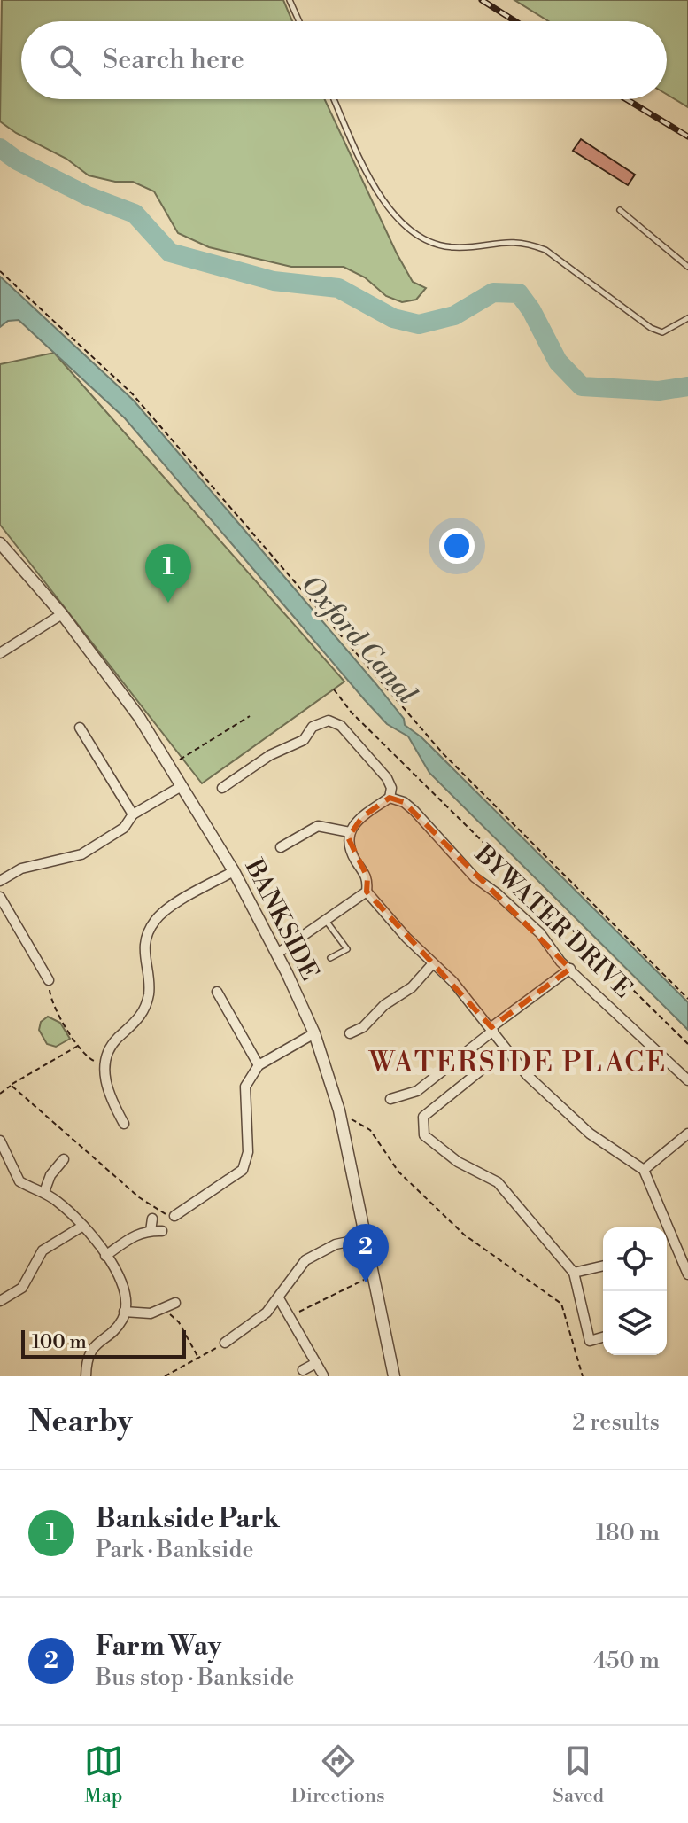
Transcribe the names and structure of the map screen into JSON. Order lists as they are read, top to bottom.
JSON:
{
  "streets": {
    "street": ["BANKSIDE", "BYWATER DRIVE"]
  },
  "districts": ["WATERSIDE PLACE"],
  "water": ["Oxford Canal"],
  "scale_bar": "100 m",
  "page": {
    "search": "Search here",
    "pins": ["1", "2"],
    "scale": "100 m",
    "heading": ["Nearby", "2 results"],
    "list": [
      {
        "mark": "1",
        "name": "Bankside Park",
        "note": "Park · Bankside",
        "value": "180 m"
      },
      {
        "mark": "2",
        "name": "Farm Way",
        "note": "Bus stop · Bankside",
        "value": "450 m"
      }
    ],
    "nav": ["Map", "Directions", "Saved"]
  }
}
